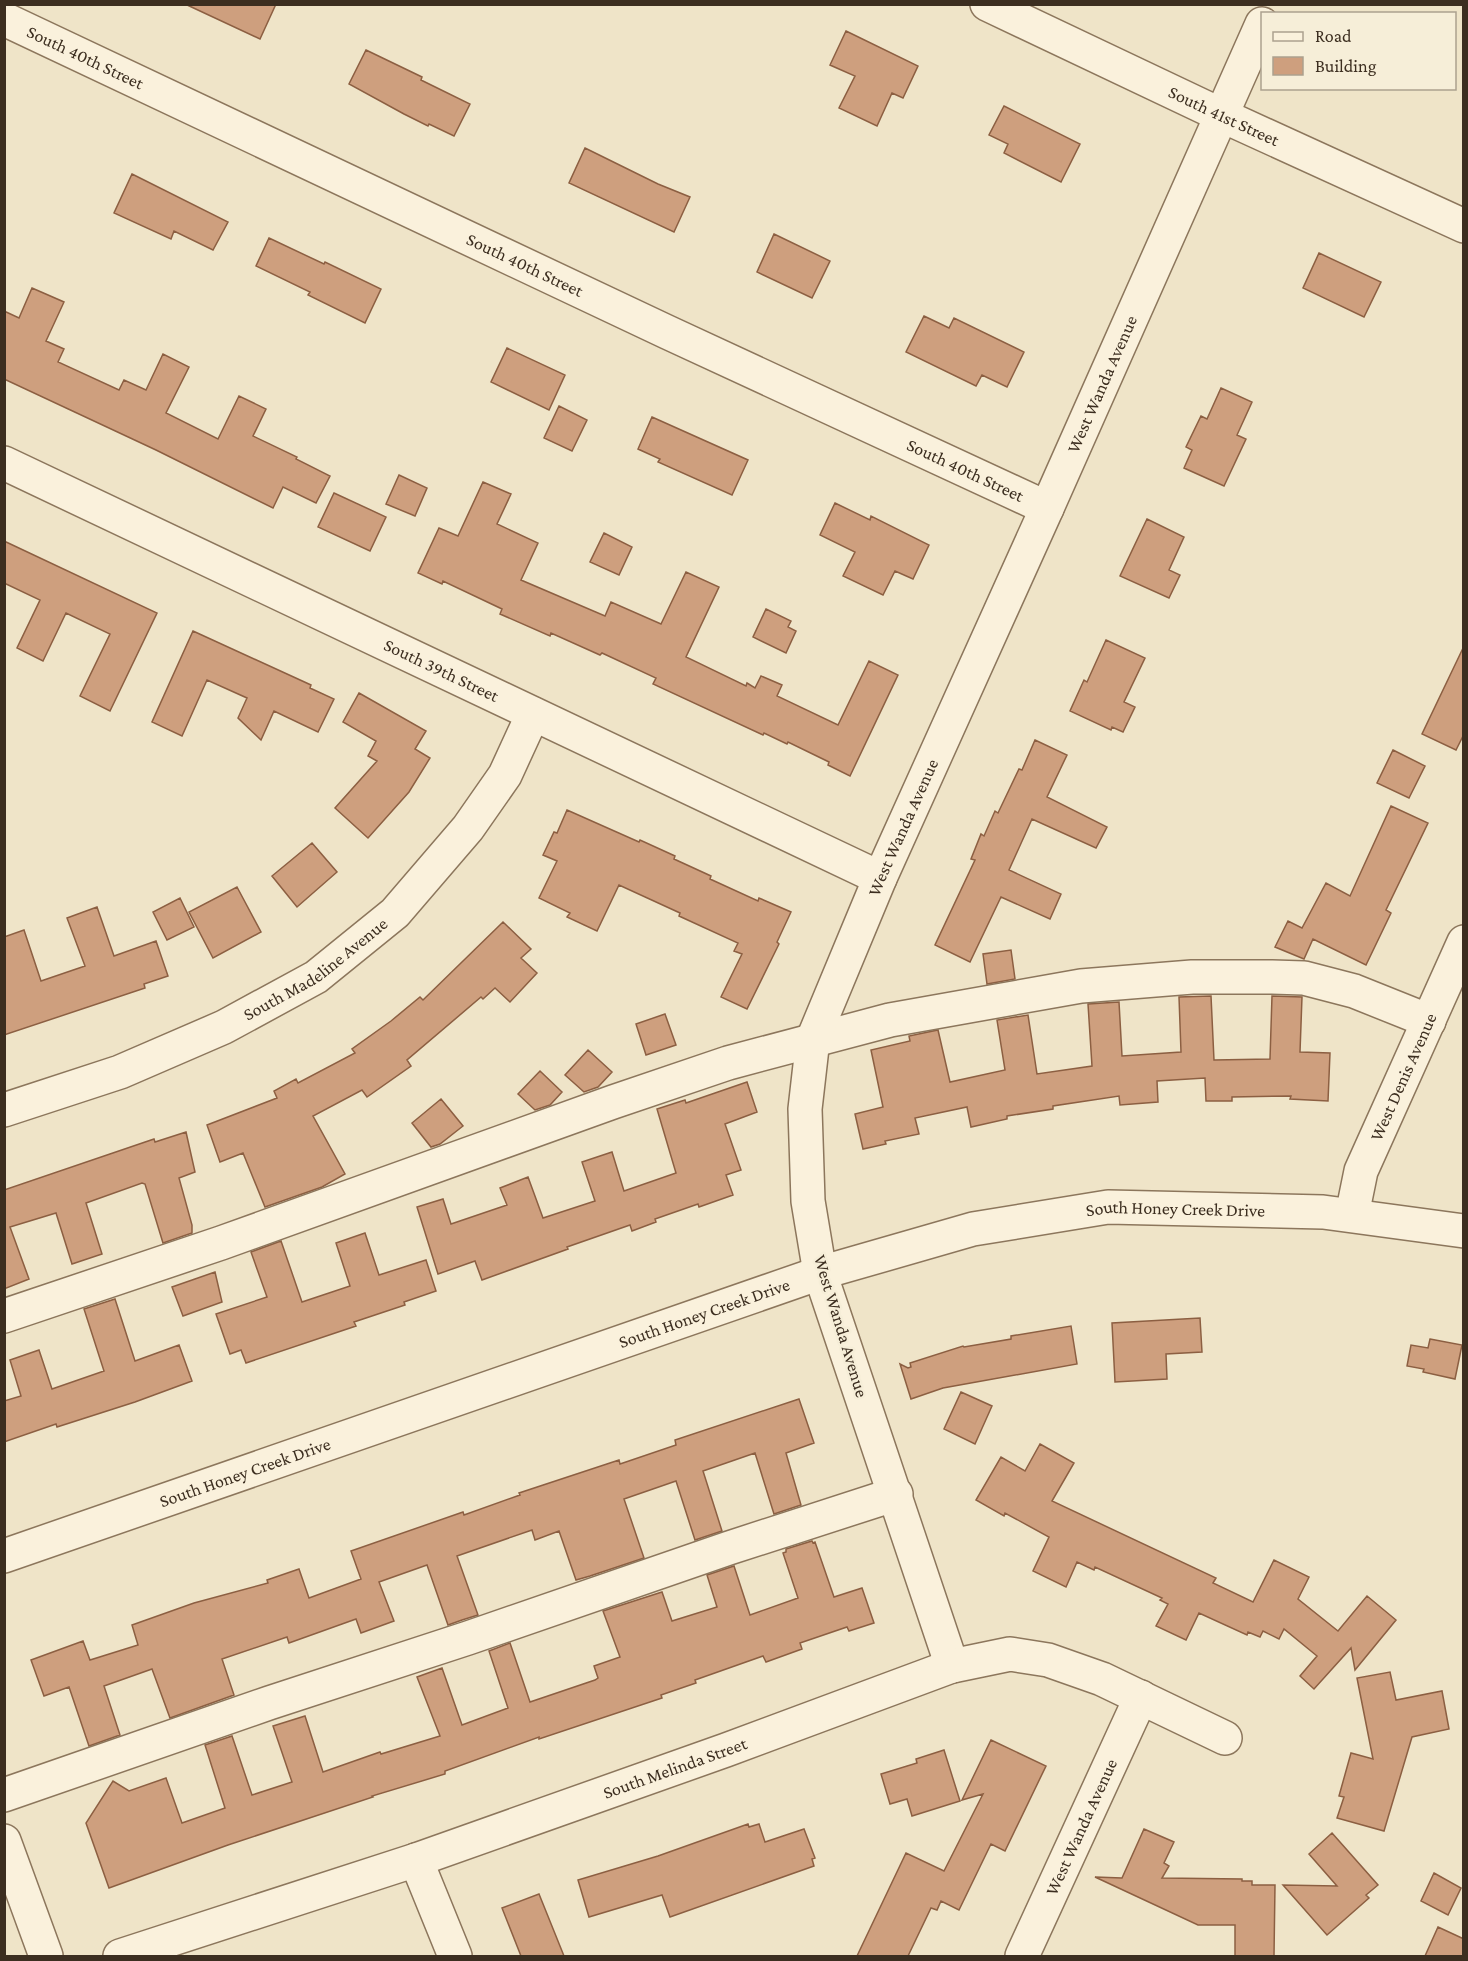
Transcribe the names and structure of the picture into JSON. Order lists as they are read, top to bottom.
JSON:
{
  "streets": {
    "street": [
      "South 40th Street",
      "South 41st Street",
      "West Wanda Avenue",
      "South 39th Street",
      "South Madeline Avenue",
      "West Denis Avenue",
      "South Honey Creek Drive",
      "South Melinda Street"
    ]
  },
  "crossings": [
    ["South 40th Street", "West Wanda Avenue"],
    ["South 41st Street", "West Wanda Avenue"],
    ["West Wanda Avenue", "South 39th Street"],
    ["West Wanda Avenue", "South Honey Creek Drive"],
    ["West Wanda Avenue", "South Melinda Street"],
    ["South 39th Street", "South Madeline Avenue"],
    ["West Denis Avenue", "South Honey Creek Drive"]
  ],
  "legend": ["Road", "Building"]
}
